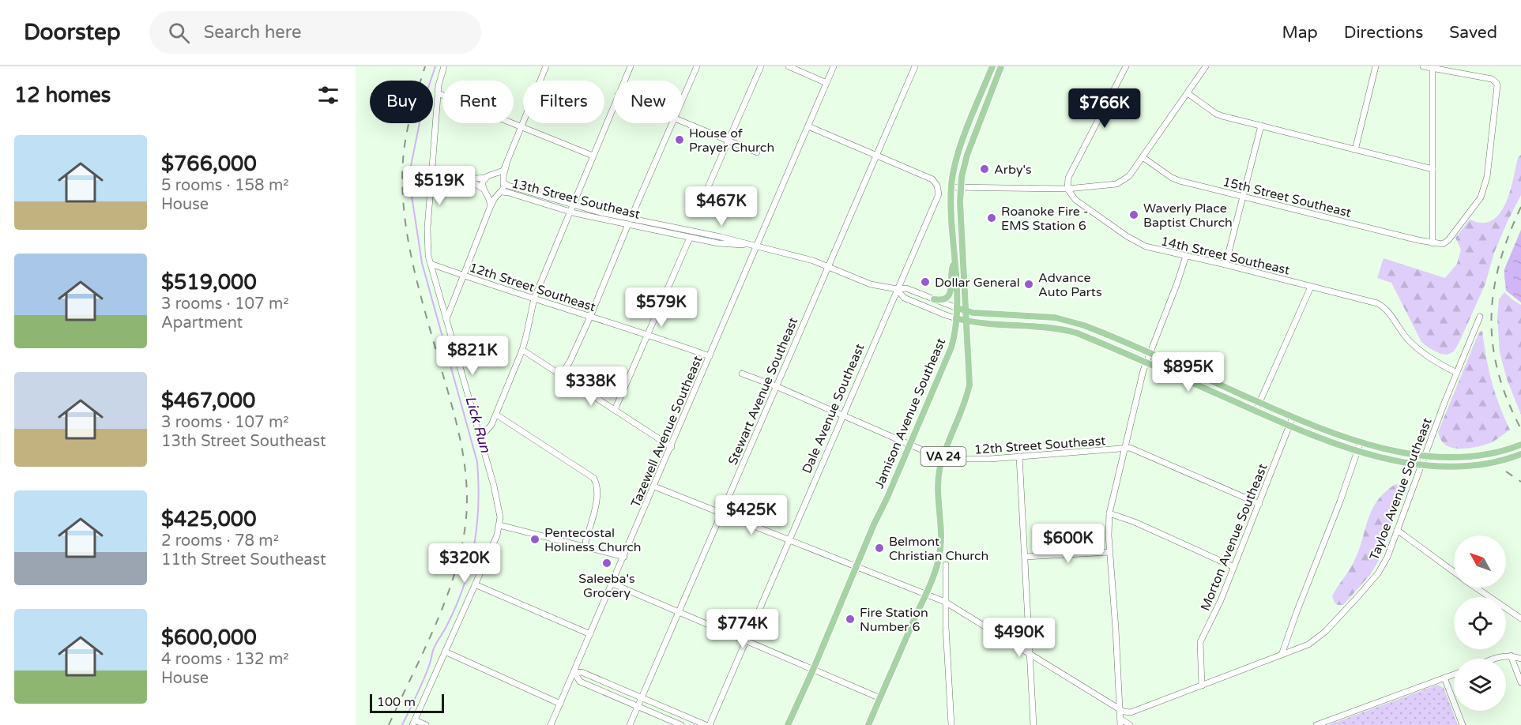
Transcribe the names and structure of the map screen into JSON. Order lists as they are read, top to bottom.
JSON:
{
  "streets": {
    "main road": ["13th Street Southeast", "Jamison Avenue Southeast", "VA 24"],
    "street": [
      "15th Street Southeast",
      "14th Street Southeast",
      "12th Street Southeast",
      "Stewart Avenue Southeast",
      "Dale Avenue Southeast",
      "Tazewell Avenue Southeast",
      "Tayloe Avenue Southeast",
      "Morton Avenue Southeast"
    ]
  },
  "crossings": [
    ["13th Street Southeast", "Stewart Avenue Southeast"],
    ["13th Street Southeast", "Dale Avenue Southeast"],
    ["13th Street Southeast", "Jamison Avenue Southeast"],
    ["13th Street Southeast", "Tazewell Avenue Southeast"],
    ["13th Street Southeast", "VA 24"],
    ["13th Street Southeast", "Tayloe Avenue Southeast"],
    ["13th Street Southeast", "Morton Avenue Southeast"],
    ["14th Street Southeast", "Tayloe Avenue Southeast"],
    ["12th Street Southeast", "Stewart Avenue Southeast"],
    ["12th Street Southeast", "Dale Avenue Southeast"],
    ["12th Street Southeast", "Jamison Avenue Southeast"],
    ["12th Street Southeast", "Tazewell Avenue Southeast"],
    ["12th Street Southeast", "VA 24"],
    ["12th Street Southeast", "Morton Avenue Southeast"],
    ["Stewart Avenue Southeast", "Dale Avenue Southeast"],
    ["Tayloe Avenue Southeast", "Morton Avenue Southeast"]
  ],
  "water": ["Lick Run"],
  "places": [
    "House of Prayer Church",
    "Arby's",
    "Waverly Place Baptist Church",
    "Roanoke Fire - EMS Station 6",
    "Dollar General",
    "Advance Auto Parts",
    "Pentecostal Holiness Church",
    "Belmont Christian Church",
    "Saleeba's Grocery",
    "Fire Station Number 6"
  ],
  "scale_bar": "100 m",
  "north": "top left",
  "page": {
    "header": "Doorstep",
    "search": "Search here",
    "nav": ["Map", "Directions", "Saved"],
    "heading": "12 homes",
    "chip": [
      "Buy",
      "Rent",
      "Filters",
      "New"
    ],
    "price": [
      "$766K",
      "$519K",
      "$467K",
      "$579K",
      "$821K",
      "$895K",
      "$338K",
      "$425K",
      "$600K",
      "$320K",
      "$774K",
      "$490K"
    ],
    "list": [
      {
        "name": "$766,000",
        "note": "5 rooms · 158 m² · House"
      },
      {
        "name": "$519,000",
        "note": "3 rooms · 107 m² · Apartment"
      },
      {
        "name": "$467,000",
        "note": "3 rooms · 107 m² · 13th Street Southeast"
      },
      {
        "name": "$425,000",
        "note": "2 rooms · 78 m² · 11th Street Southeast"
      },
      {
        "name": "$600,000",
        "note": "4 rooms · 132 m² · House"
      }
    ],
    "scale": "100 m"
  }
}
